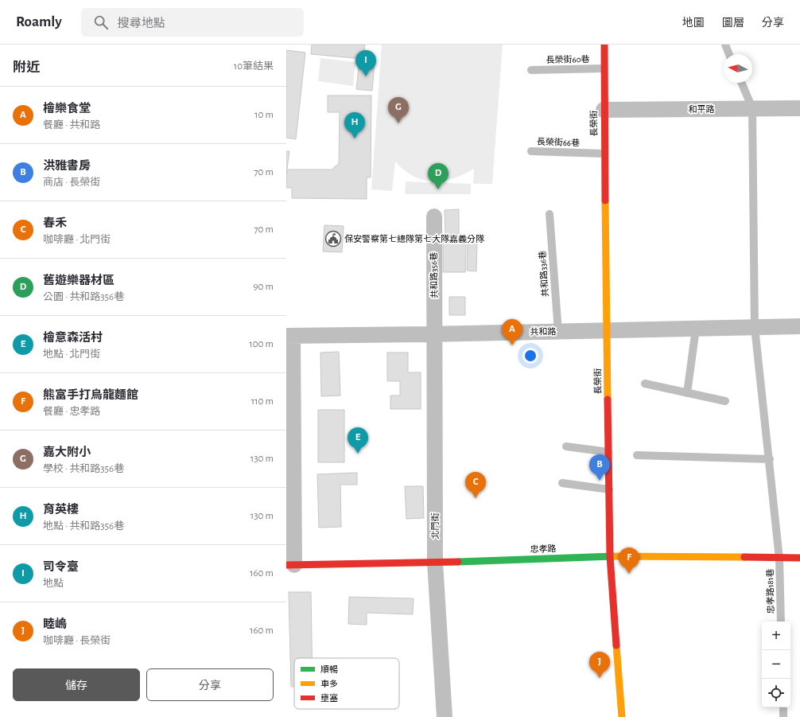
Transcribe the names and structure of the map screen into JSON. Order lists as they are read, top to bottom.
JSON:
{
  "streets": {
    "street": [
      "和平路",
      "長榮街",
      "共和路356巷",
      "共和路",
      "北門街",
      "忠孝路"
    ],
    "lane": [
      "長榮街60巷",
      "長榮街66巷",
      "共和路336巷",
      "忠孝路181巷"
    ]
  },
  "crossings": [
    ["長榮街60巷", "長榮街"],
    ["和平路", "長榮街"],
    ["和平路", "忠孝路181巷"],
    ["長榮街", "長榮街66巷"],
    ["長榮街", "共和路"],
    ["長榮街", "忠孝路"],
    ["共和路336巷", "共和路"],
    ["共和路356巷", "共和路"],
    ["共和路356巷", "北門街"],
    ["共和路", "北門街"],
    ["共和路", "忠孝路181巷"],
    ["北門街", "忠孝路"],
    ["忠孝路", "忠孝路181巷"]
  ],
  "places": {
    "public building": ["保安警察第七總隊第七大隊嘉義分隊"]
  },
  "legend": ["順暢", "車多", "壅塞"],
  "north": "left",
  "page": {
    "header": "Roamly",
    "search": "搜尋地點",
    "nav": ["地圖", "圖層", "分享"],
    "heading": ["附近", "10筆結果"],
    "pins": [
      "I",
      "G",
      "H",
      "D",
      "A",
      "E",
      "B",
      "C",
      "F",
      "J"
    ],
    "list": [
      {
        "mark": "A",
        "name": "檜樂食堂",
        "note": "餐廳 · 共和路",
        "value": "10 m"
      },
      {
        "mark": "B",
        "name": "洪雅書房",
        "note": "商店 · 長榮街",
        "value": "70 m"
      },
      {
        "mark": "C",
        "name": "春禾",
        "note": "咖啡廳 · 北門街",
        "value": "70 m"
      },
      {
        "mark": "D",
        "name": "舊遊樂器材區",
        "note": "公園 · 共和路356巷",
        "value": "90 m"
      },
      {
        "mark": "E",
        "name": "檜意森活村",
        "note": "地點 · 北門街",
        "value": "100 m"
      },
      {
        "mark": "F",
        "name": "熊富手打烏龍麵館",
        "note": "餐廳 · 忠孝路",
        "value": "110 m"
      },
      {
        "mark": "G",
        "name": "嘉大附小",
        "note": "學校 · 共和路356巷",
        "value": "130 m"
      },
      {
        "mark": "H",
        "name": "育英樓",
        "note": "地點 · 共和路356巷",
        "value": "130 m"
      },
      {
        "mark": "I",
        "name": "司令臺",
        "note": "地點",
        "value": "160 m"
      },
      {
        "mark": "J",
        "name": "睦嶋",
        "note": "咖啡廳 · 長榮街",
        "value": "160 m"
      }
    ],
    "map_buttons": ["+", "−"],
    "buttons": ["儲存", "分享"]
  }
}
